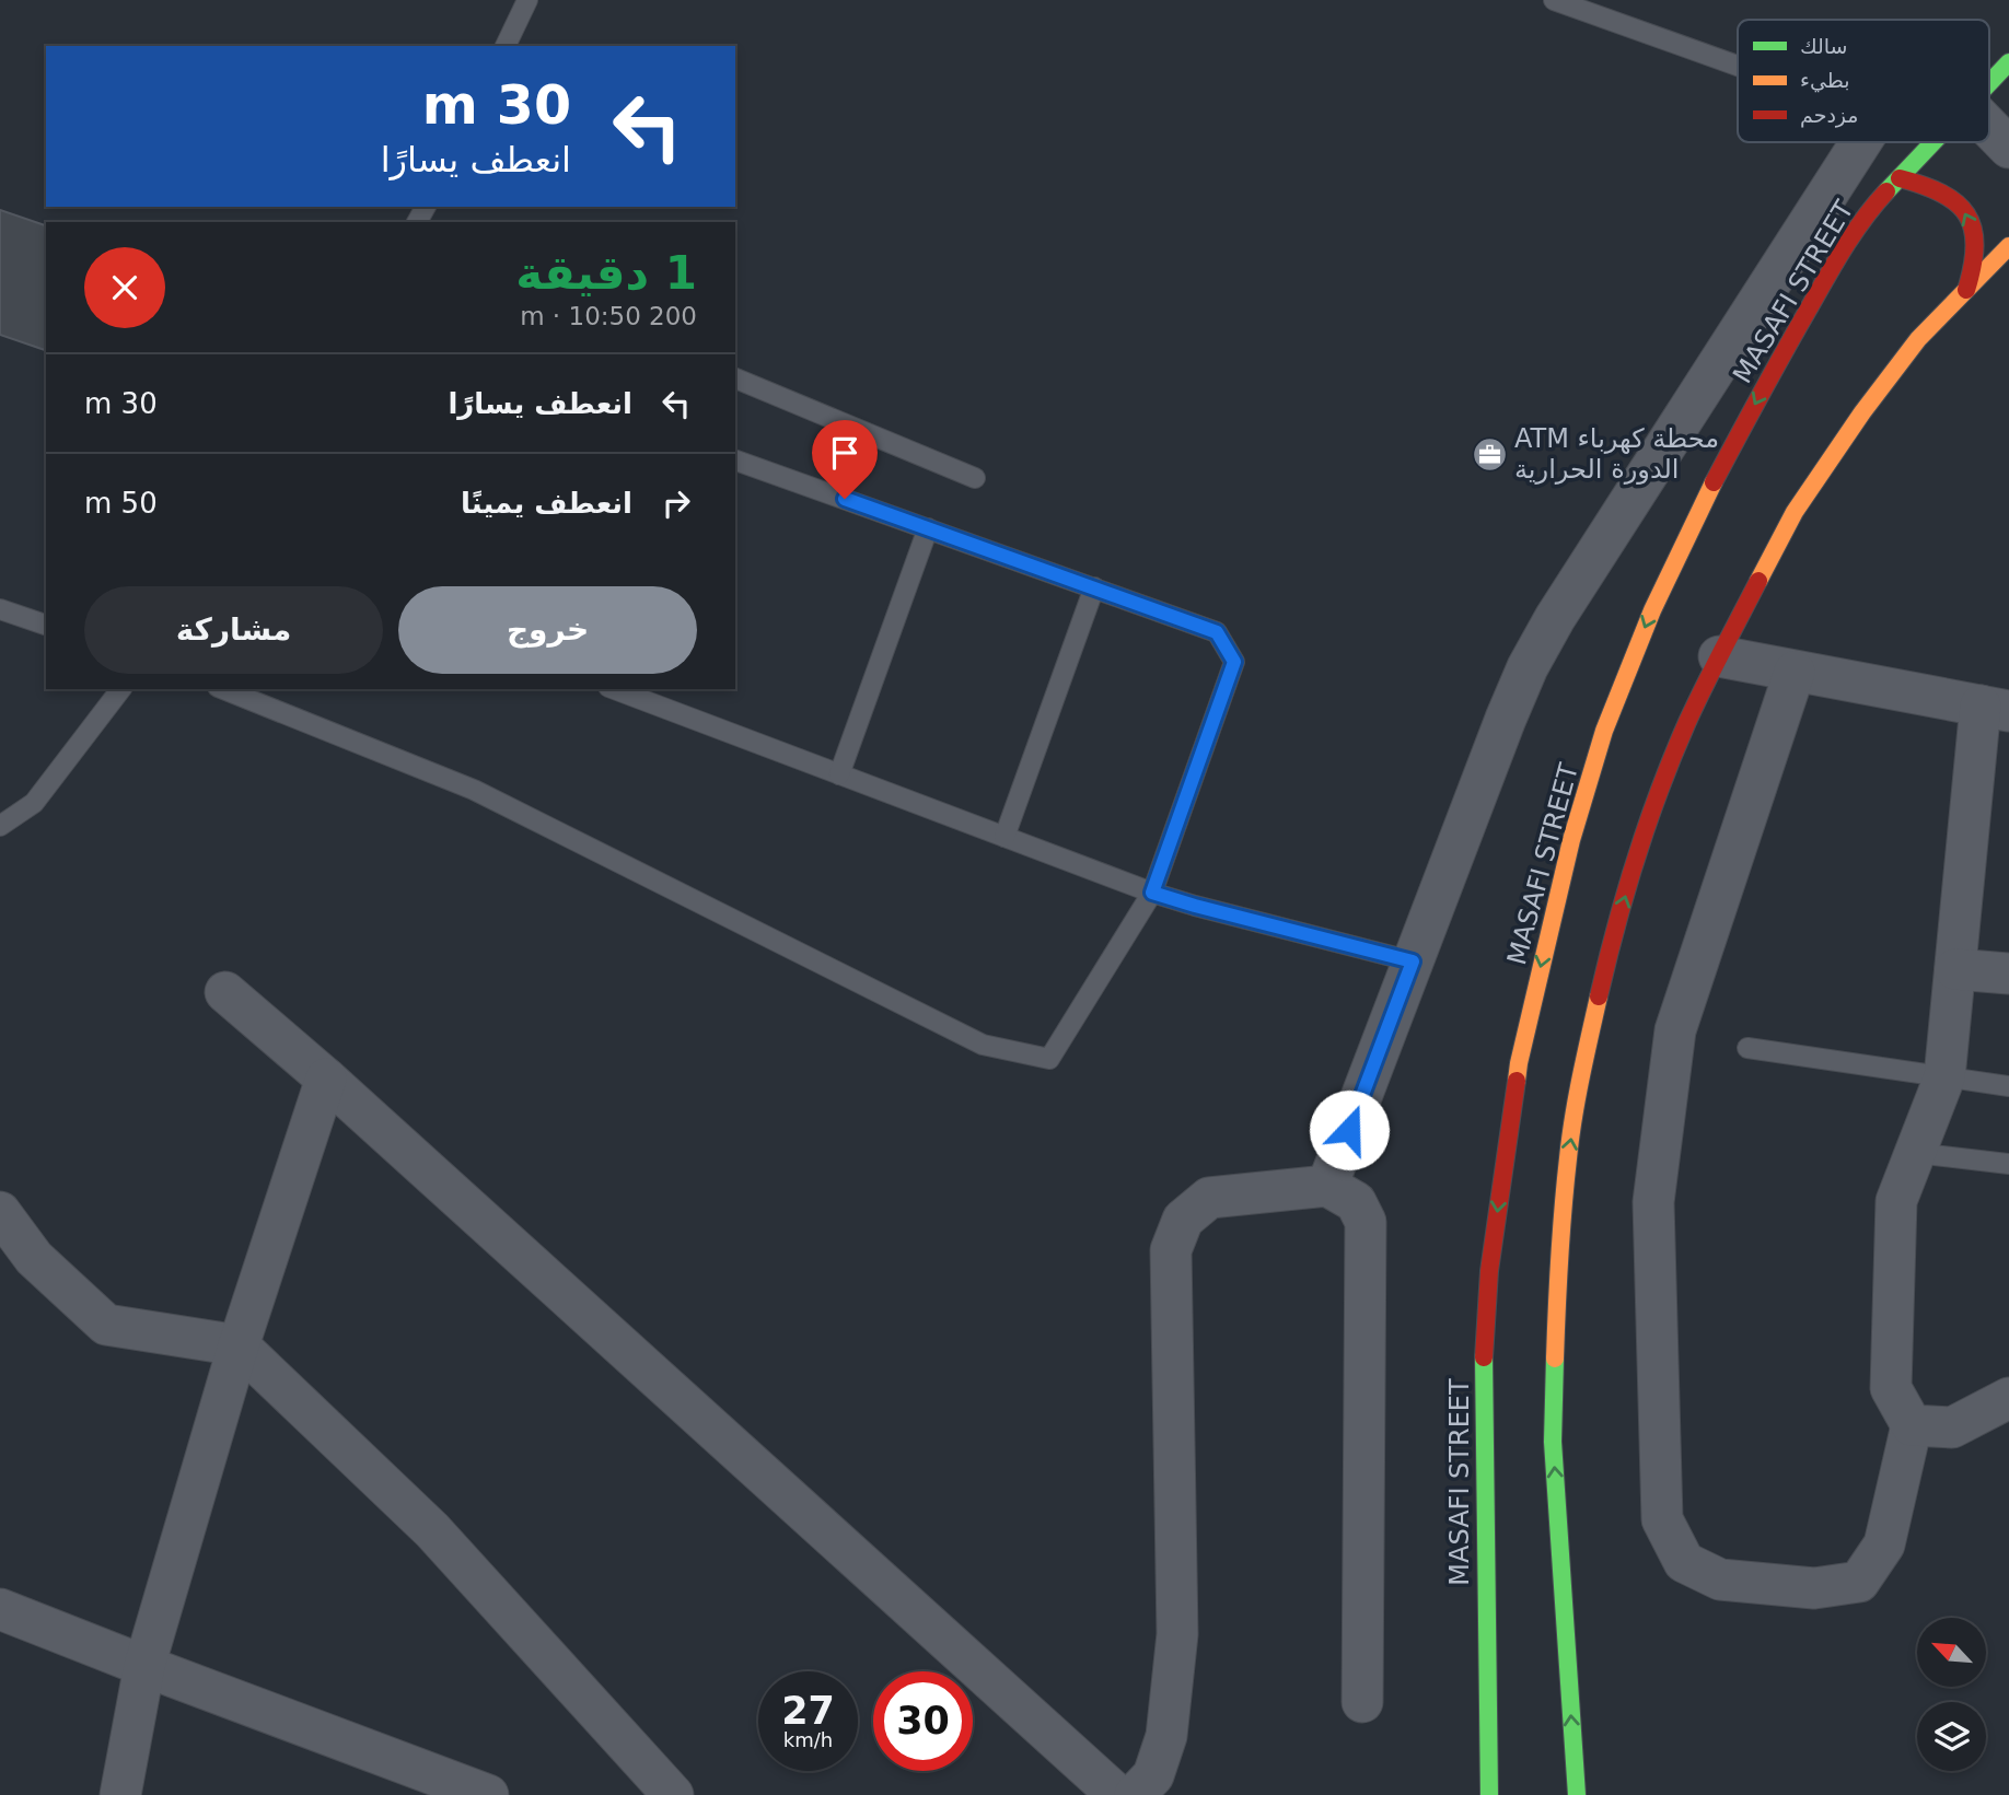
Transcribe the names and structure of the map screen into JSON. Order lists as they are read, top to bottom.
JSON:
{
  "streets": {
    "main road": ["MASAFI STREET"]
  },
  "places": {
    "office": ["ATM محطة كهرباء الدورة الحرارية"]
  },
  "legend": ["سالك", "بطيء", "مزدحم"],
  "north": "top left",
  "page": {
    "turn": ["30 m", "انعطف يسارًا"],
    "heading": ["1 دقيقة", "200 m · 10:50"],
    "list": [
      {
        "name": "انعطف يسارًا",
        "value": "30 m"
      },
      {
        "name": "انعطف يمينًا",
        "value": "50 m"
      }
    ],
    "buttons": ["خروج", "مشاركة"],
    "speed": "27 km/h",
    "limit": "30"
  }
}
